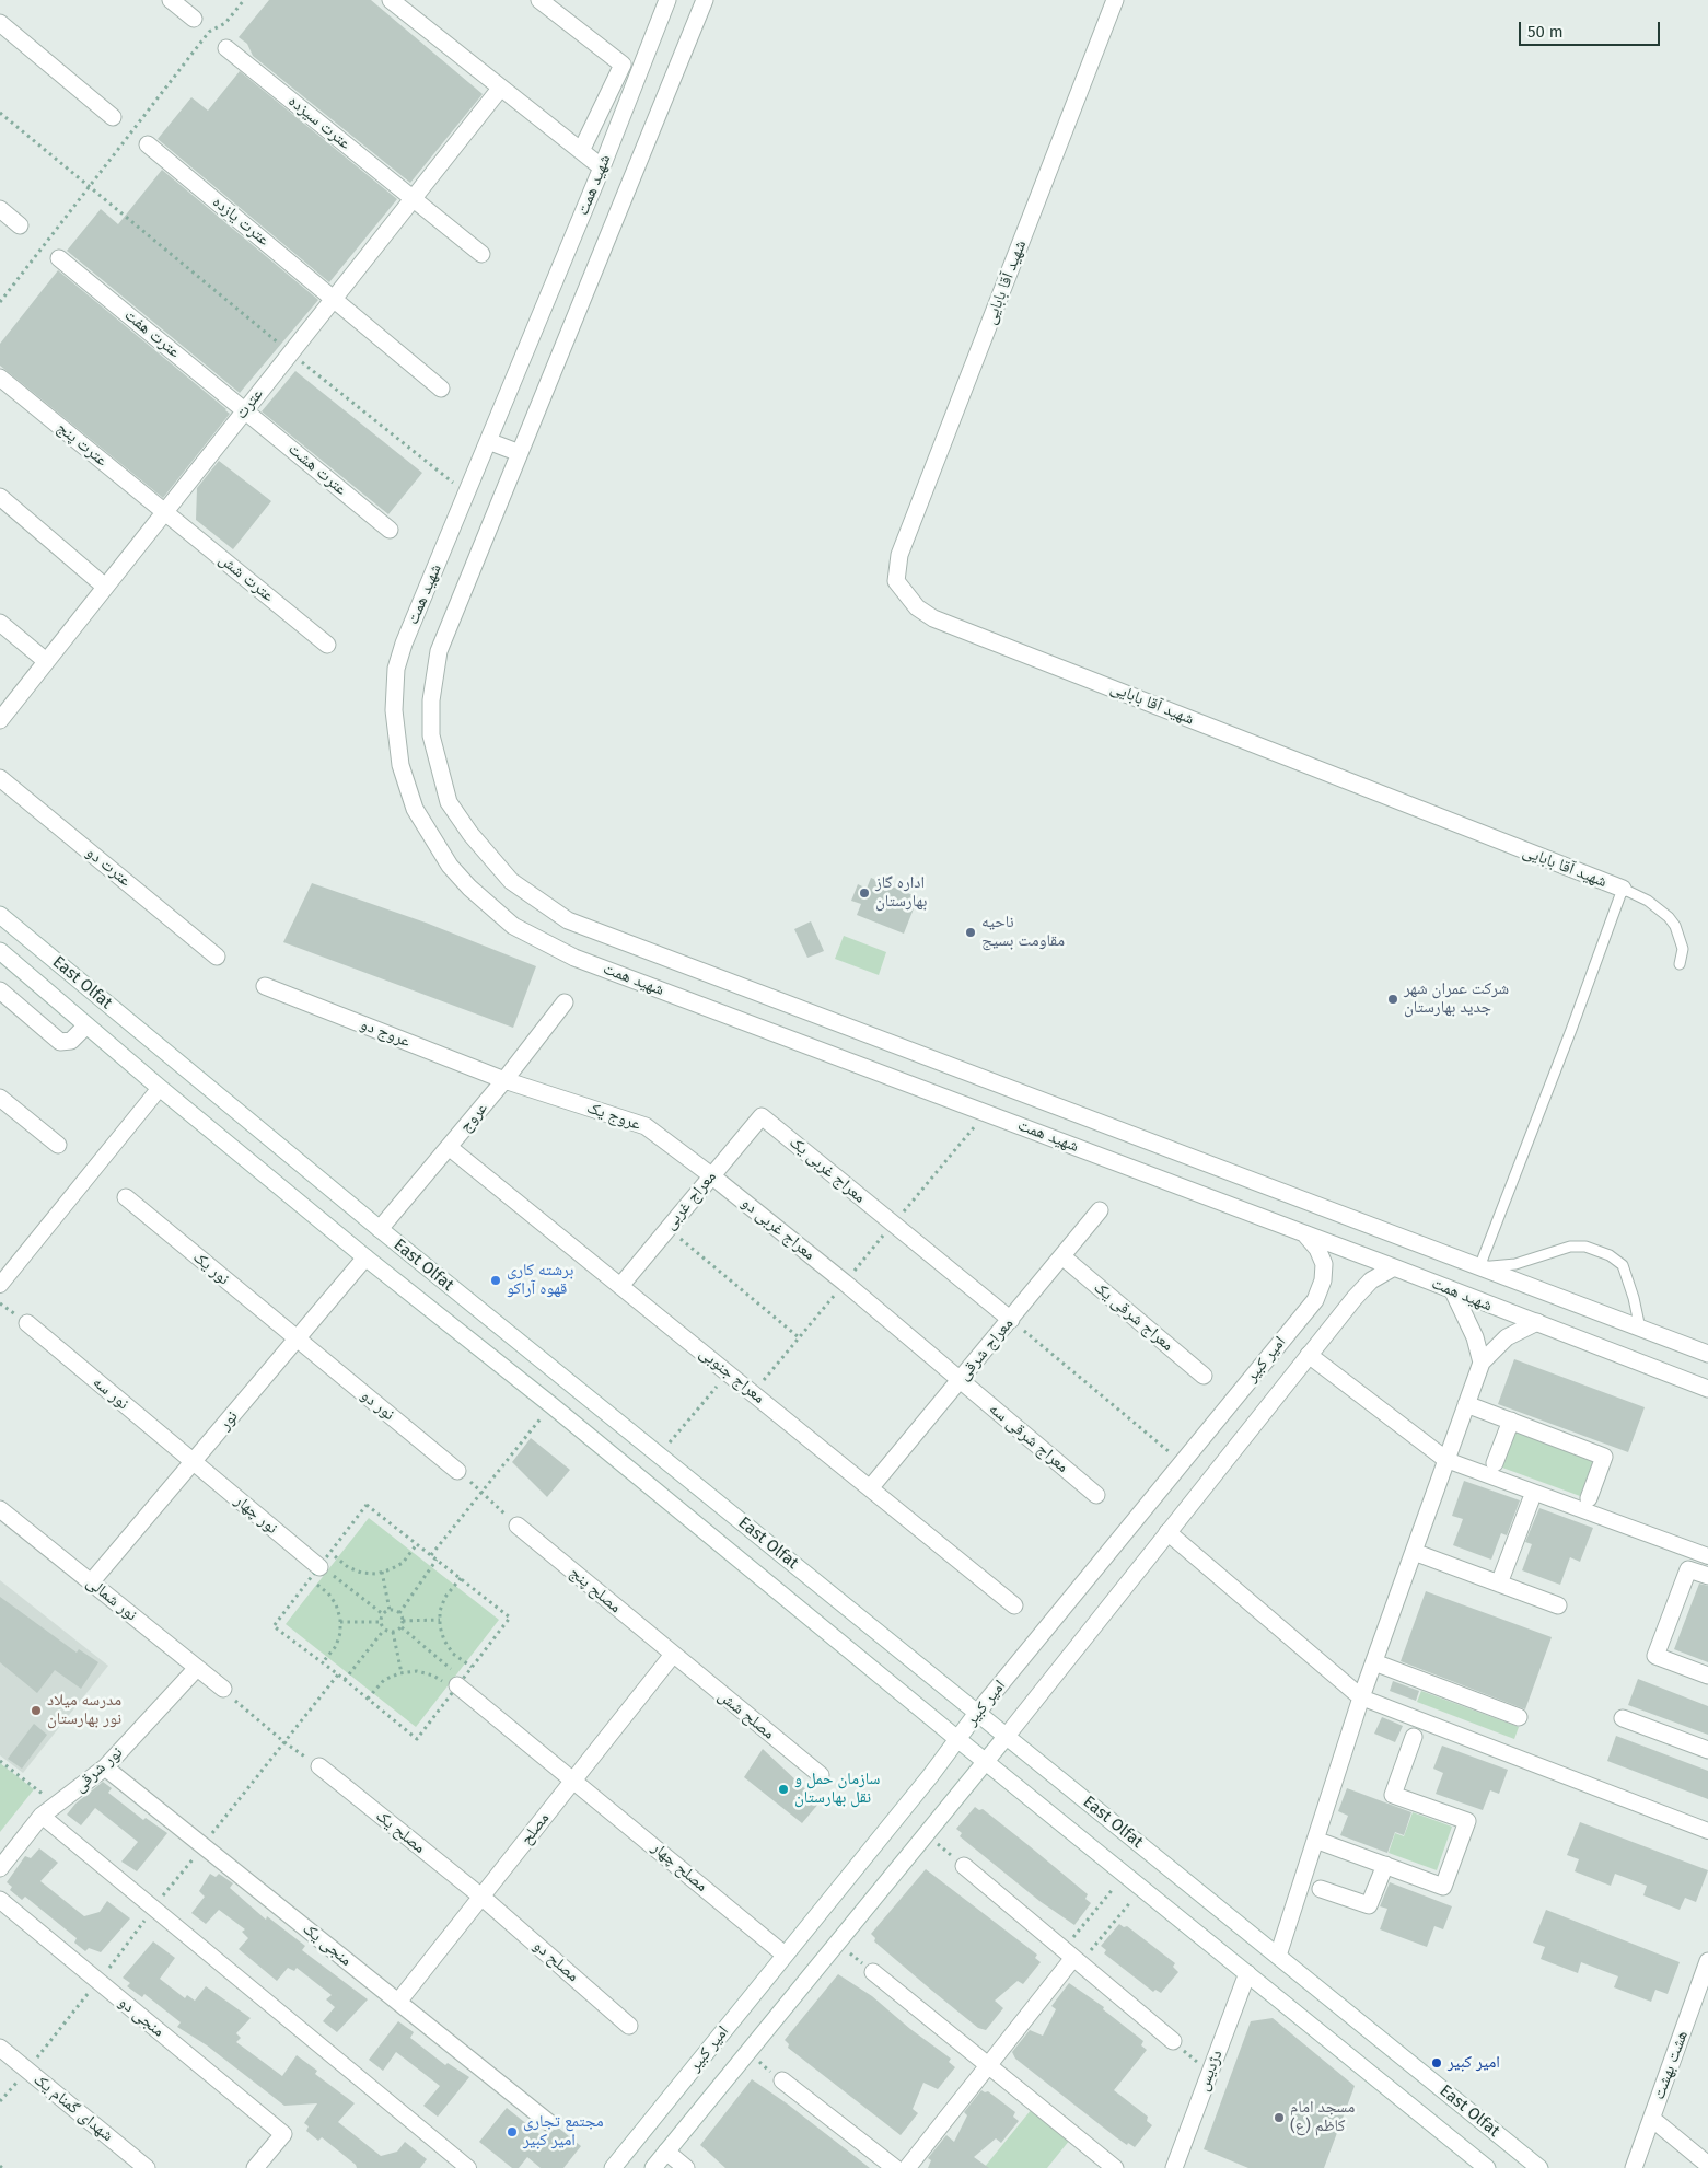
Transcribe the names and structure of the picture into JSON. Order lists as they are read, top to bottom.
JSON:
{
  "streets": {
    "street": [
      "عترت سیزده",
      "شهید همت",
      "عترت یازده",
      "شهید آقا بابایی",
      "عترت هفت",
      "عترت",
      "عترت پنج",
      "عترت هشت",
      "عترت شش",
      "عترت دو",
      "East Olfat",
      "عروج دو",
      "عروج یک",
      "عروج",
      "معراج غربی یک",
      "معراج غربی",
      "معراج غربی دو",
      "نور یک",
      "معراج شرقی یک",
      "معراج شرقی",
      "امیر کبیر",
      "معراج جنوبی",
      "نور سه",
      "نور دو",
      "نور",
      "معراج شرقی سه",
      "نور چهار",
      "مصلح پنج",
      "نور شمالی",
      "مصلح شش",
      "نور شرقی",
      "مصلح",
      "مصلح یک",
      "مصلح چهار",
      "منجی یک",
      "مصلح دو",
      "منجی دو",
      "هشت بهشت",
      "دژدیس",
      "شهدای گمنام یک"
    ]
  },
  "crossings": [
    ["عترت سیزده", "عترت"],
    ["شهید همت", "شهید آقا بابایی"],
    ["شهید همت", "امیر کبیر"],
    ["عترت یازده", "عترت"],
    ["عترت هفت", "عترت"],
    ["عترت هفت", "عترت هشت"],
    ["عترت", "عترت پنج"],
    ["عترت", "عترت هشت"],
    ["عترت", "عترت شش"],
    ["عترت پنج", "عترت شش"],
    ["East Olfat", "عروج"],
    ["East Olfat", "امیر کبیر"],
    ["East Olfat", "نور"],
    ["East Olfat", "دژدیس"],
    ["عروج دو", "عروج یک"],
    ["عروج دو", "عروج"],
    ["عروج یک", "عروج"],
    ["عروج یک", "معراج غربی"],
    ["عروج یک", "معراج غربی دو"],
    ["عروج", "معراج جنوبی"],
    ["معراج غربی یک", "معراج غربی"],
    ["معراج غربی یک", "معراج شرقی"],
    ["معراج غربی", "معراج غربی دو"],
    ["معراج غربی", "معراج جنوبی"],
    ["معراج غربی دو", "معراج شرقی"],
    ["معراج غربی دو", "معراج شرقی سه"],
    ["نور یک", "نور دو"],
    ["نور یک", "نور"],
    ["معراج شرقی یک", "معراج شرقی"],
    ["معراج شرقی", "معراج جنوبی"],
    ["معراج شرقی", "معراج شرقی سه"],
    ["امیر کبیر", "مصلح چهار"],
    ["نور سه", "نور"],
    ["نور سه", "نور چهار"],
    ["نور دو", "نور"],
    ["نور", "نور چهار"],
    ["نور", "نور شمالی"],
    ["مصلح پنج", "مصلح شش"],
    ["مصلح پنج", "مصلح"],
    ["نور شمالی", "نور شرقی"],
    ["مصلح شش", "مصلح"],
    ["نور شرقی", "منجی یک"],
    ["مصلح", "مصلح یک"],
    ["مصلح", "مصلح چهار"],
    ["مصلح", "منجی یک"],
    ["مصلح", "مصلح دو"],
    ["مصلح یک", "مصلح دو"]
  ],
  "places": [
    "اداره گاز بهارستان",
    "ناحیه مقاومت بسیج",
    "شرکت عمران شهر جدید بهارستان",
    "برشته کاری قهوه آراکو",
    "مدرسه میلاد نور بهارستان",
    "سازمان حمل و نقل بهارستان",
    "امیر کبیر",
    "مسجد امام کاظم (ع)",
    "مجتمع تجاری امیر کبیر"
  ],
  "scale_bar": "50 m"
}
